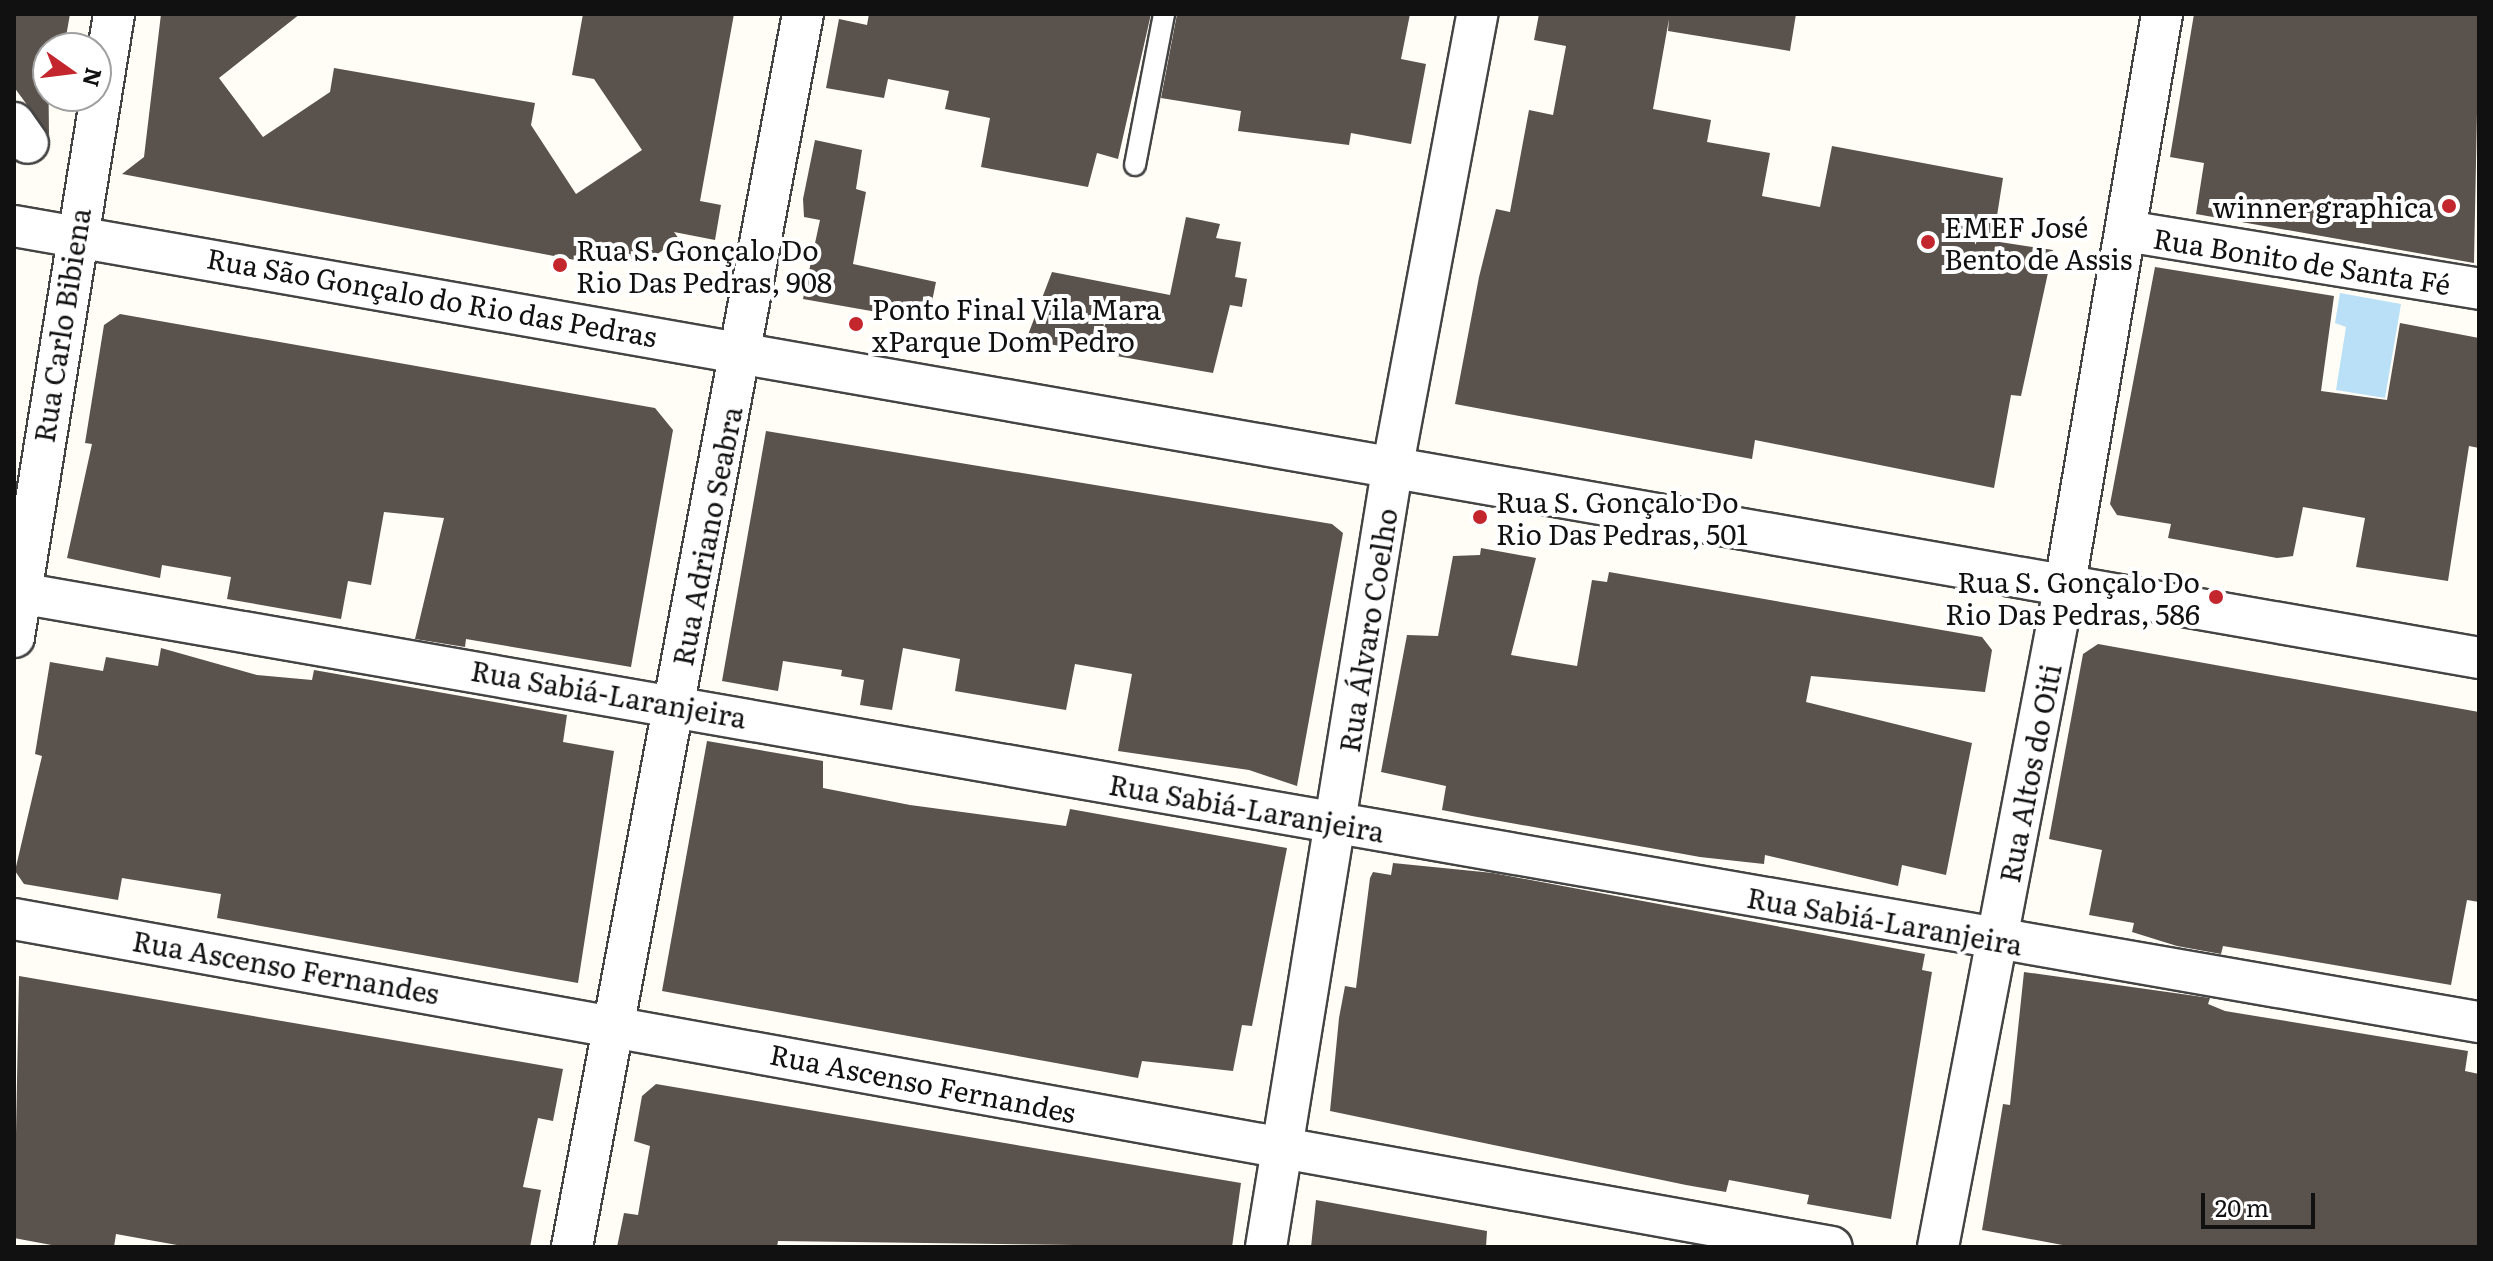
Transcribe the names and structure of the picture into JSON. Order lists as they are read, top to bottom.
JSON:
{
  "streets": {
    "street": [
      "Rua Bonito de Santa Fé",
      "Rua São Gonçalo do Rio das Pedras",
      "Rua Carlo Bibiena",
      "Rua Adriano Seabra",
      "Rua Álvaro Coelho",
      "Rua Sabiá-Laranjeira",
      "Rua Altos do Oiti",
      "Rua Ascenso Fernandes"
    ]
  },
  "crossings": [
    ["Rua Bonito de Santa Fé", "Rua Altos do Oiti"],
    ["Rua São Gonçalo do Rio das Pedras", "Rua Carlo Bibiena"],
    ["Rua São Gonçalo do Rio das Pedras", "Rua Adriano Seabra"],
    ["Rua São Gonçalo do Rio das Pedras", "Rua Álvaro Coelho"],
    ["Rua Carlo Bibiena", "Rua Sabiá-Laranjeira"],
    ["Rua Adriano Seabra", "Rua Sabiá-Laranjeira"],
    ["Rua Adriano Seabra", "Rua Ascenso Fernandes"],
    ["Rua Álvaro Coelho", "Rua Sabiá-Laranjeira"],
    ["Rua Álvaro Coelho", "Rua Ascenso Fernandes"],
    ["Rua Sabiá-Laranjeira", "Rua Altos do Oiti"]
  ],
  "places": [
    "winner graphica",
    "EMEF José Bento de Assis",
    "Rua S. Gonçalo Do Rio Das Pedras, 908",
    "Ponto Final Vila Mara xParque Dom Pedro",
    "Rua S. Gonçalo Do Rio Das Pedras, 501",
    "Rua S. Gonçalo Do Rio Das Pedras, 586"
  ],
  "scale_bar": "20 m",
  "north": "right"
}
